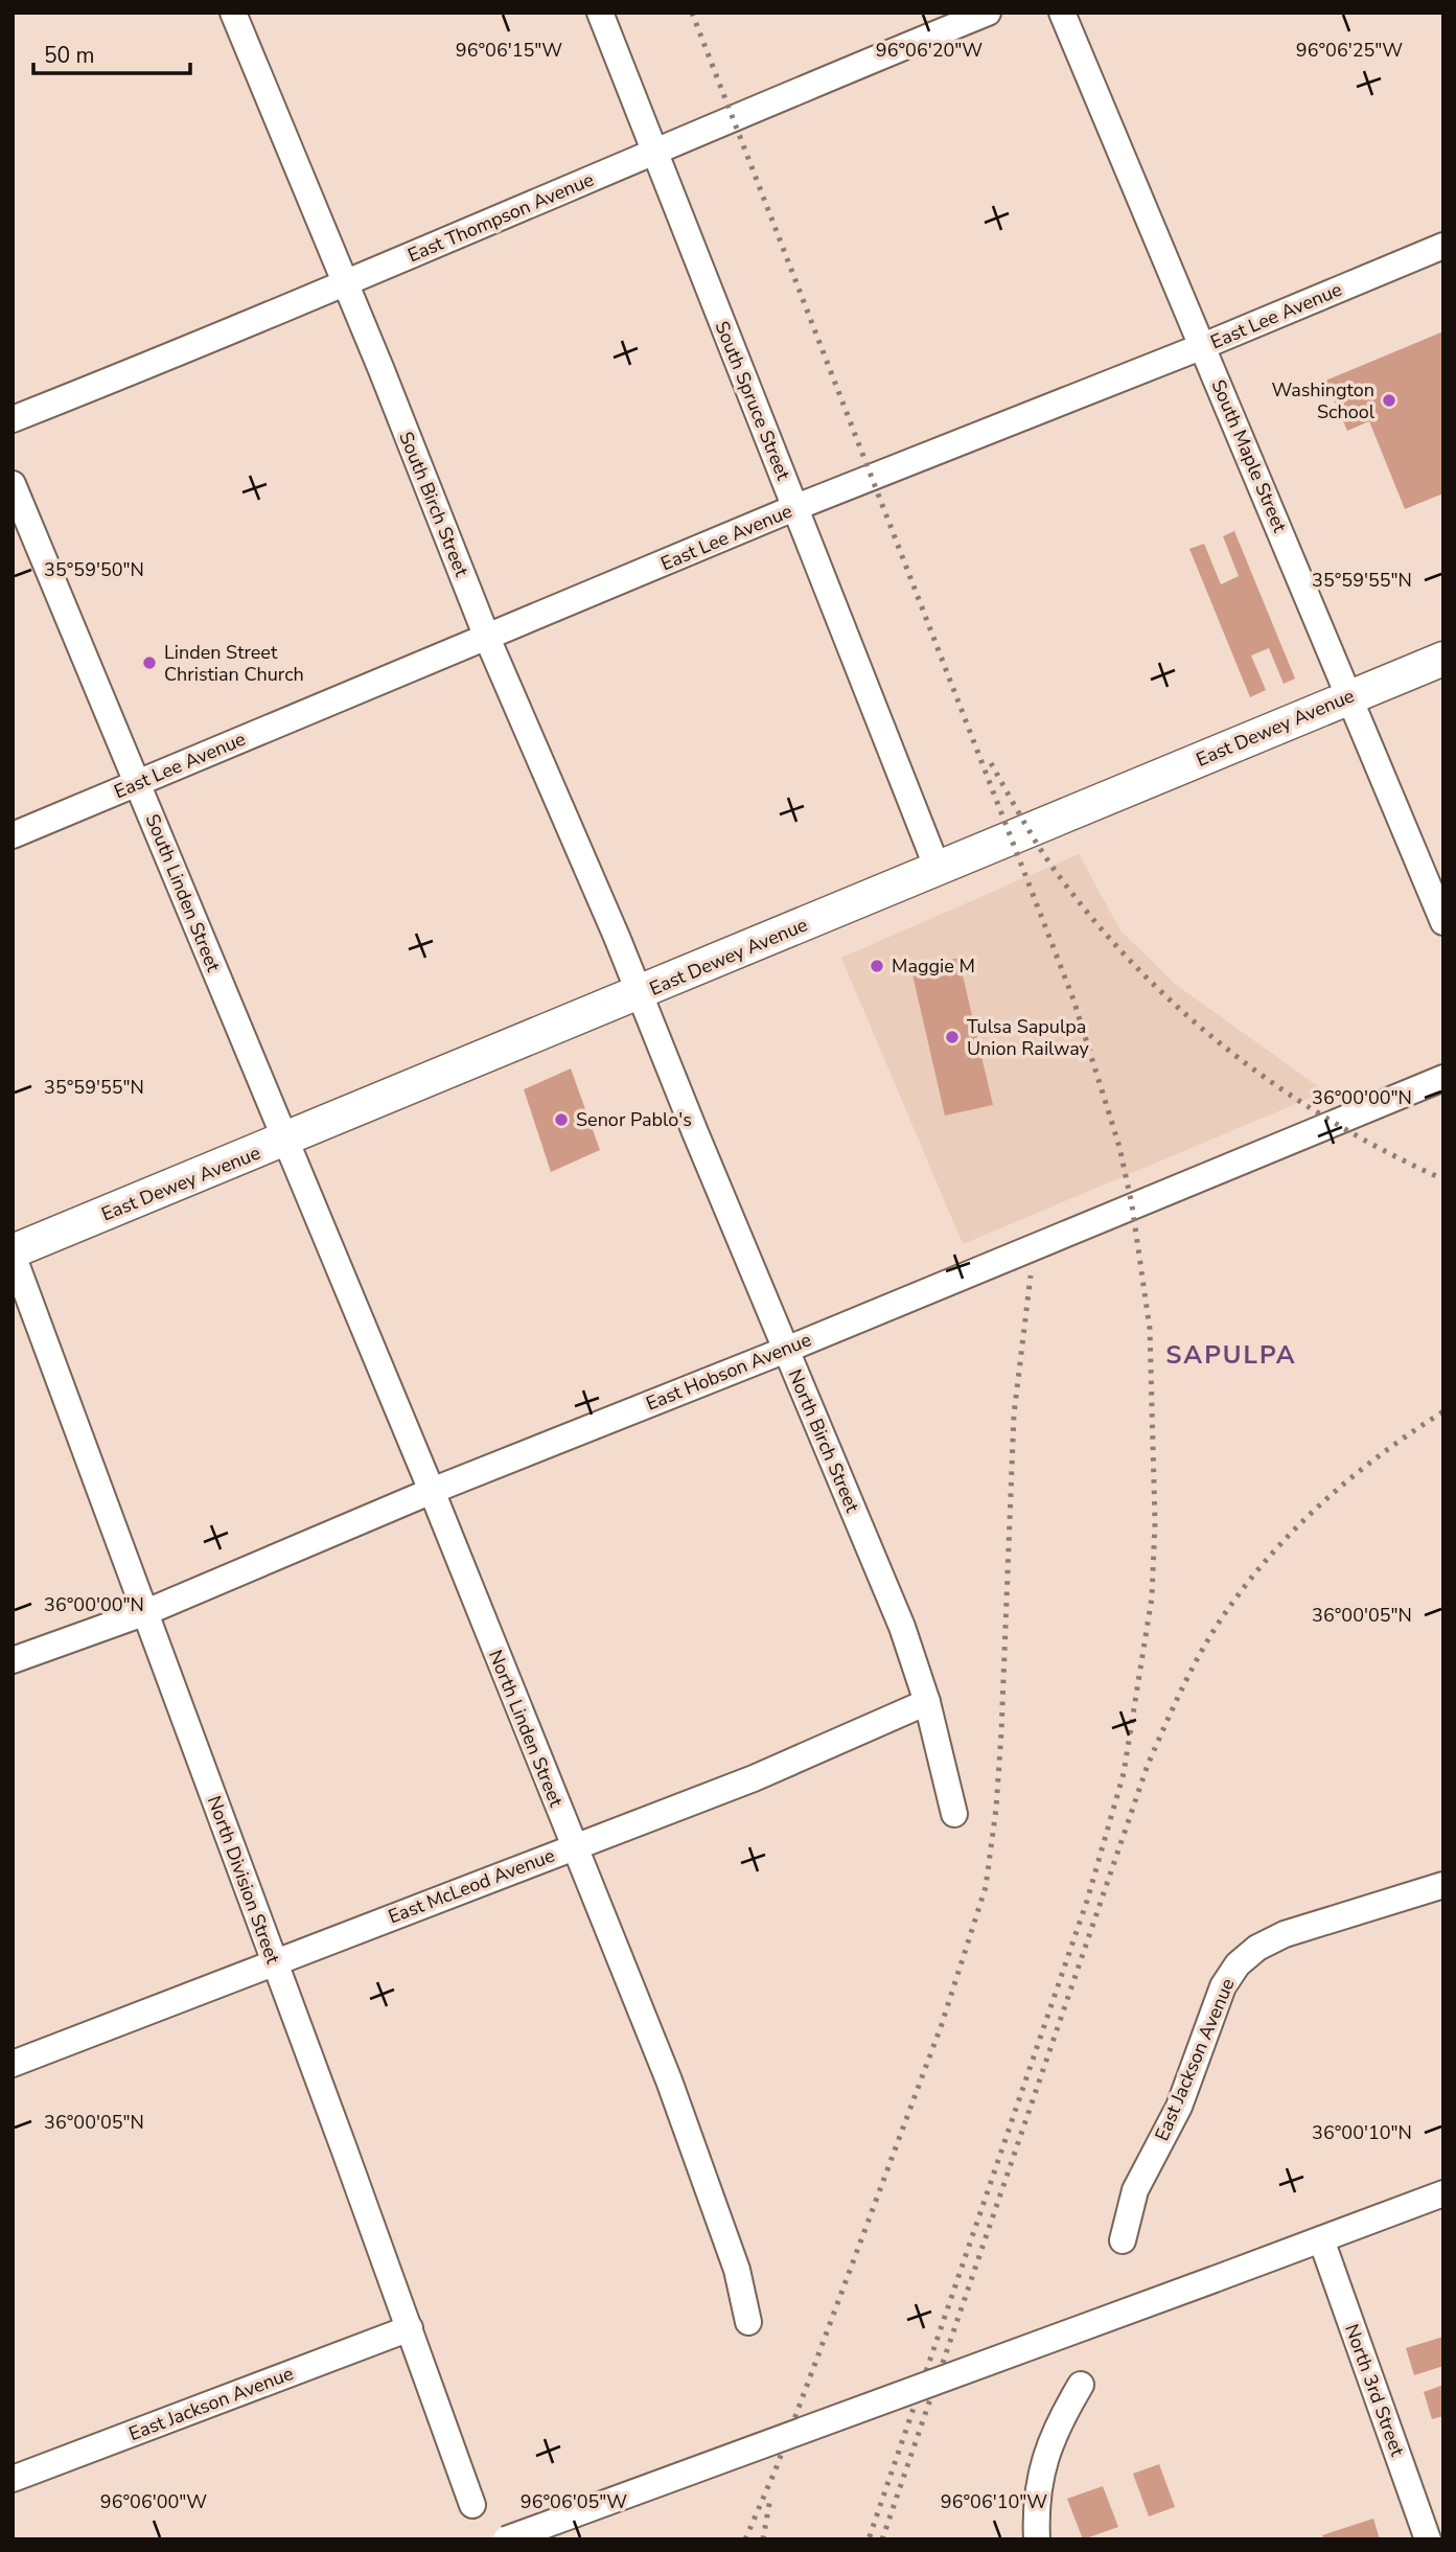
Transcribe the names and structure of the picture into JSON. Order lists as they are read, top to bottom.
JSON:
{
  "streets": {
    "main road": ["East Dewey Avenue"],
    "street": [
      "East Thompson Avenue",
      "East Lee Avenue",
      "South Spruce Street",
      "South Maple Street",
      "South Birch Street",
      "South Linden Street",
      "East Hobson Avenue",
      "North Birch Street",
      "North Linden Street",
      "North Division Street",
      "East McLeod Avenue",
      "East Jackson Avenue",
      "North 3rd Street"
    ]
  },
  "crossings": [
    ["East Thompson Avenue", "South Spruce Street"],
    ["East Thompson Avenue", "South Birch Street"],
    ["East Lee Avenue", "South Spruce Street"],
    ["East Lee Avenue", "South Maple Street"],
    ["East Lee Avenue", "South Birch Street"],
    ["East Lee Avenue", "South Linden Street"],
    ["South Spruce Street", "East Dewey Avenue"],
    ["South Maple Street", "East Dewey Avenue"],
    ["South Birch Street", "East Dewey Avenue"],
    ["South Birch Street", "North Birch Street"],
    ["East Dewey Avenue", "South Linden Street"],
    ["East Dewey Avenue", "North Birch Street"],
    ["East Dewey Avenue", "North Linden Street"],
    ["East Dewey Avenue", "North Division Street"],
    ["South Linden Street", "North Linden Street"],
    ["East Hobson Avenue", "North Birch Street"],
    ["East Hobson Avenue", "North Linden Street"],
    ["East Hobson Avenue", "North Division Street"],
    ["North Birch Street", "East McLeod Avenue"],
    ["North Linden Street", "East McLeod Avenue"],
    ["North Division Street", "East McLeod Avenue"],
    ["North Division Street", "East Jackson Avenue"]
  ],
  "districts": ["SAPULPA"],
  "places": [
    "Washington School",
    "Linden Street Christian Church",
    "Maggie M",
    "Tulsa Sapulpa Union Railway",
    "Senor Pablo's"
  ],
  "scale_bar": "50 m",
  "coordinates": [
    "96°06'20\"W",
    "96°06'25\"W",
    "96°06'15\"W",
    "35°59'50\"N",
    "35°59'55\"N",
    "36°00'00\"N",
    "36°00'05\"N",
    "36°00'10\"N",
    "96°06'00\"W",
    "96°06'05\"W",
    "96°06'10\"W"
  ]
}
